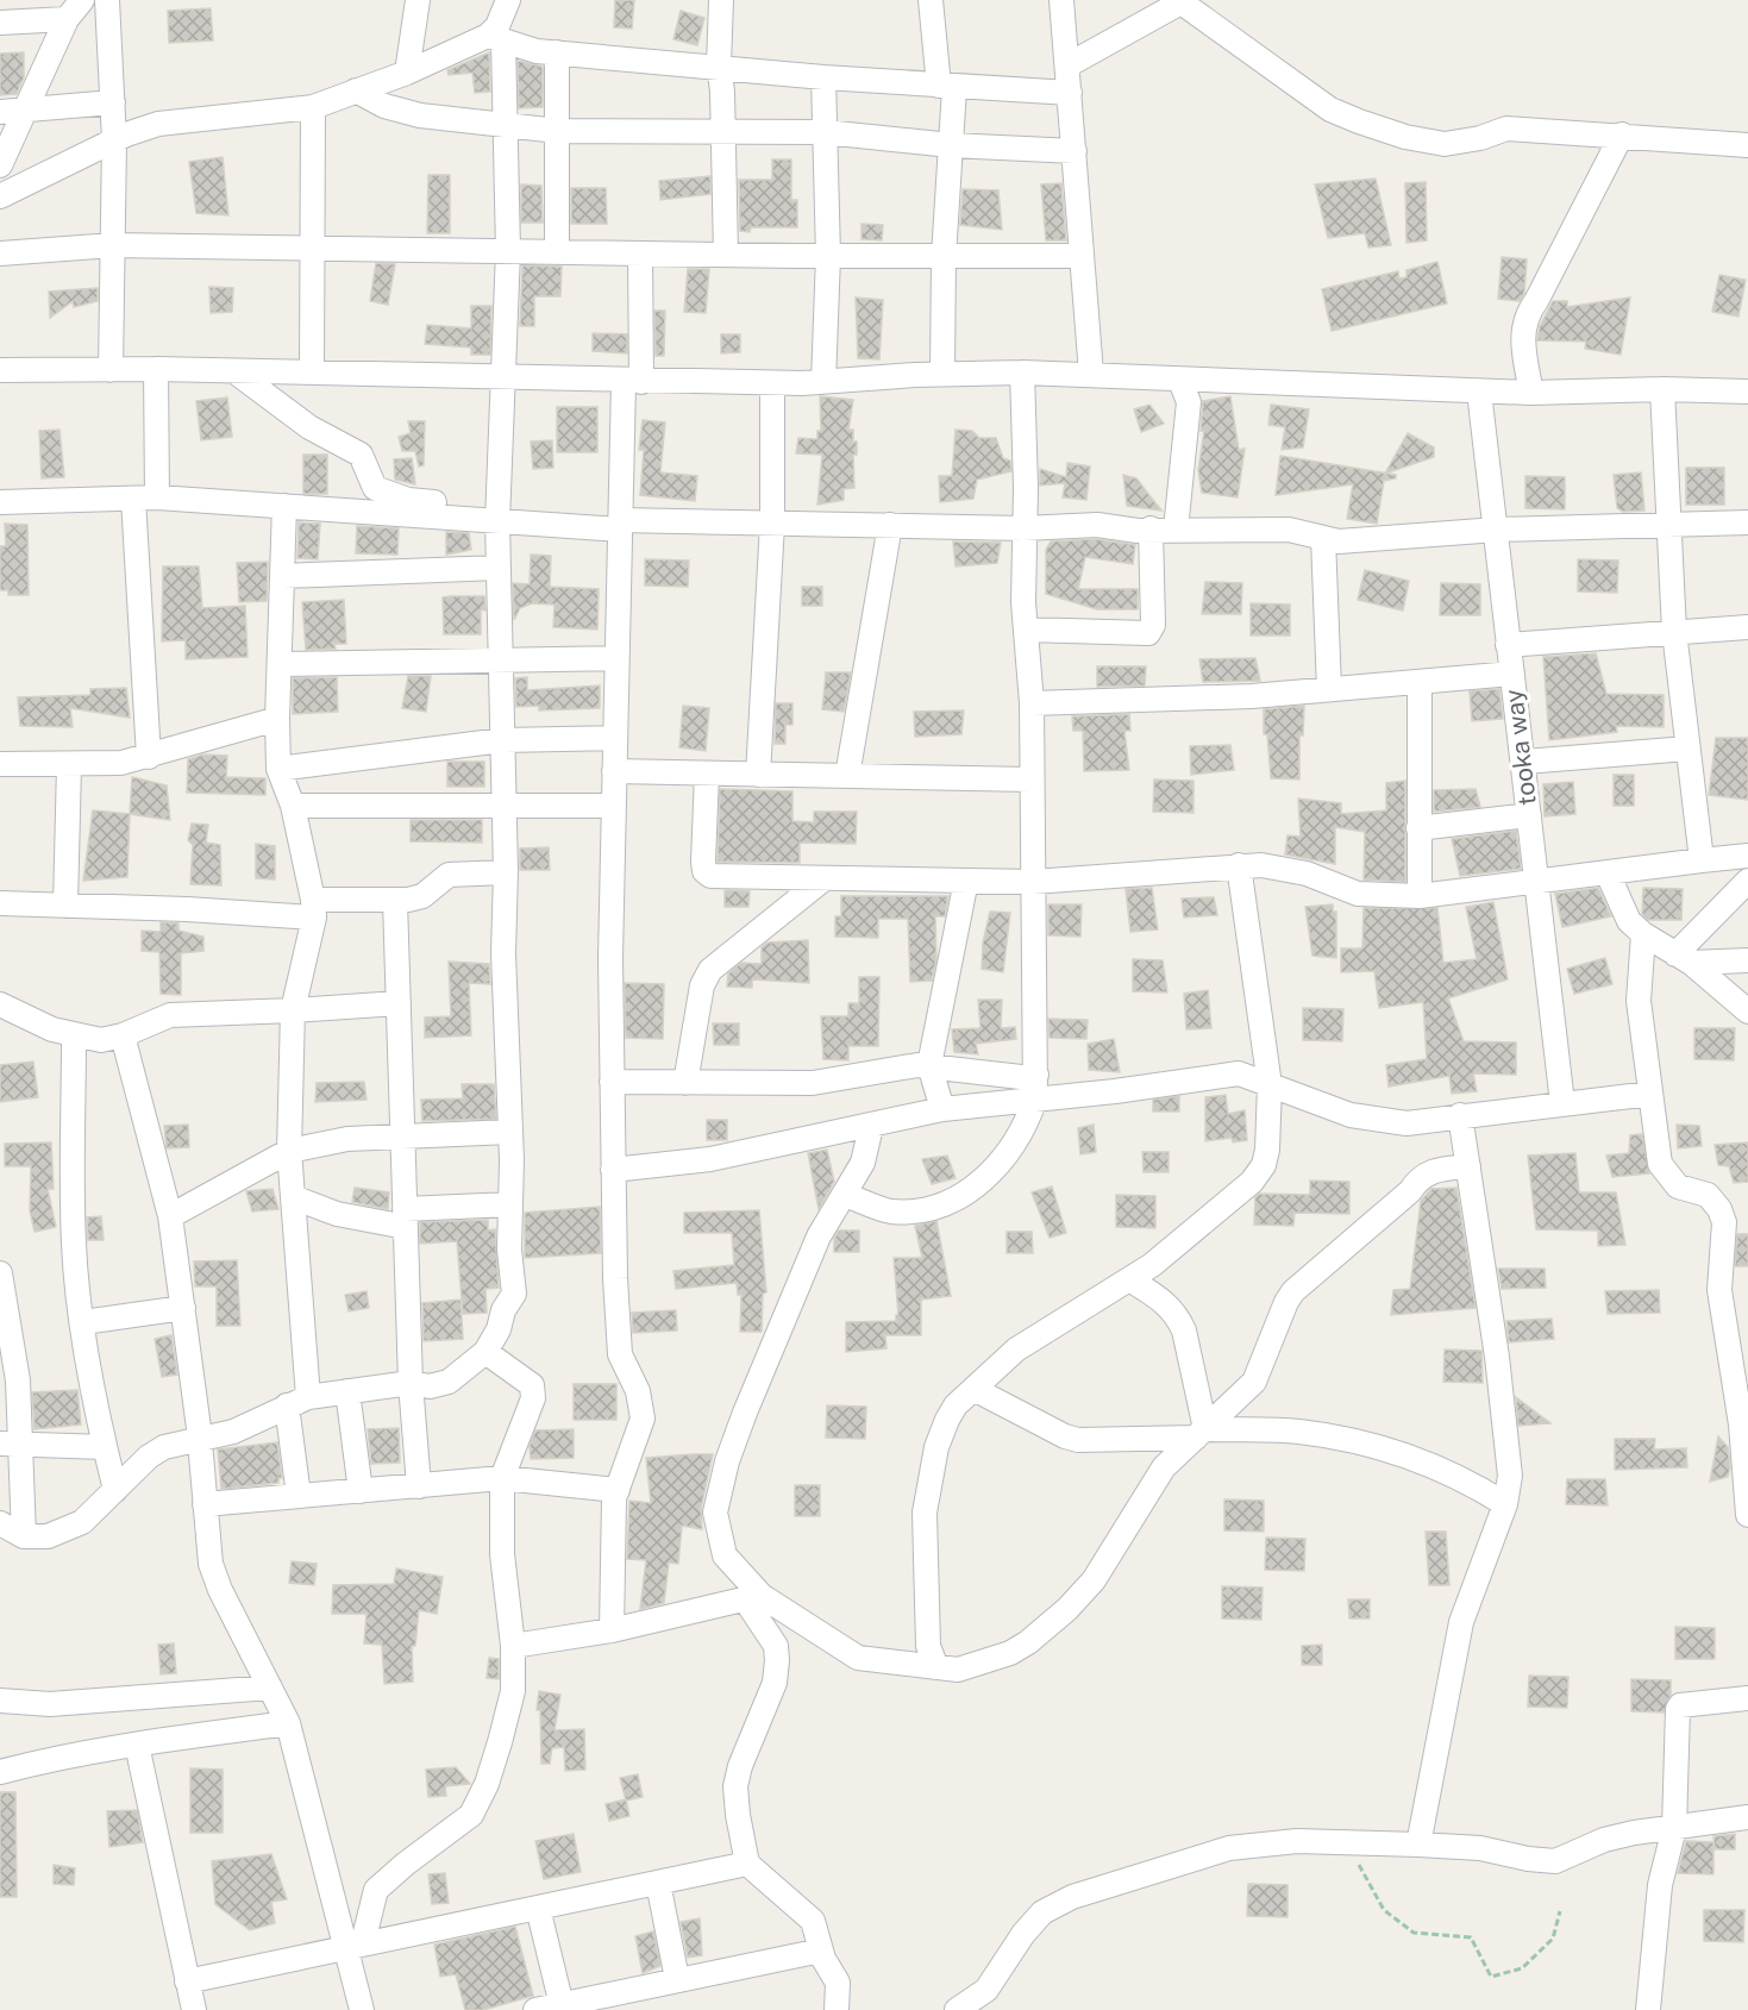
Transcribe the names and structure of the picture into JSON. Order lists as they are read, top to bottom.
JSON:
{
  "streets": {
    "street": ["tooka way"]
  }
}
